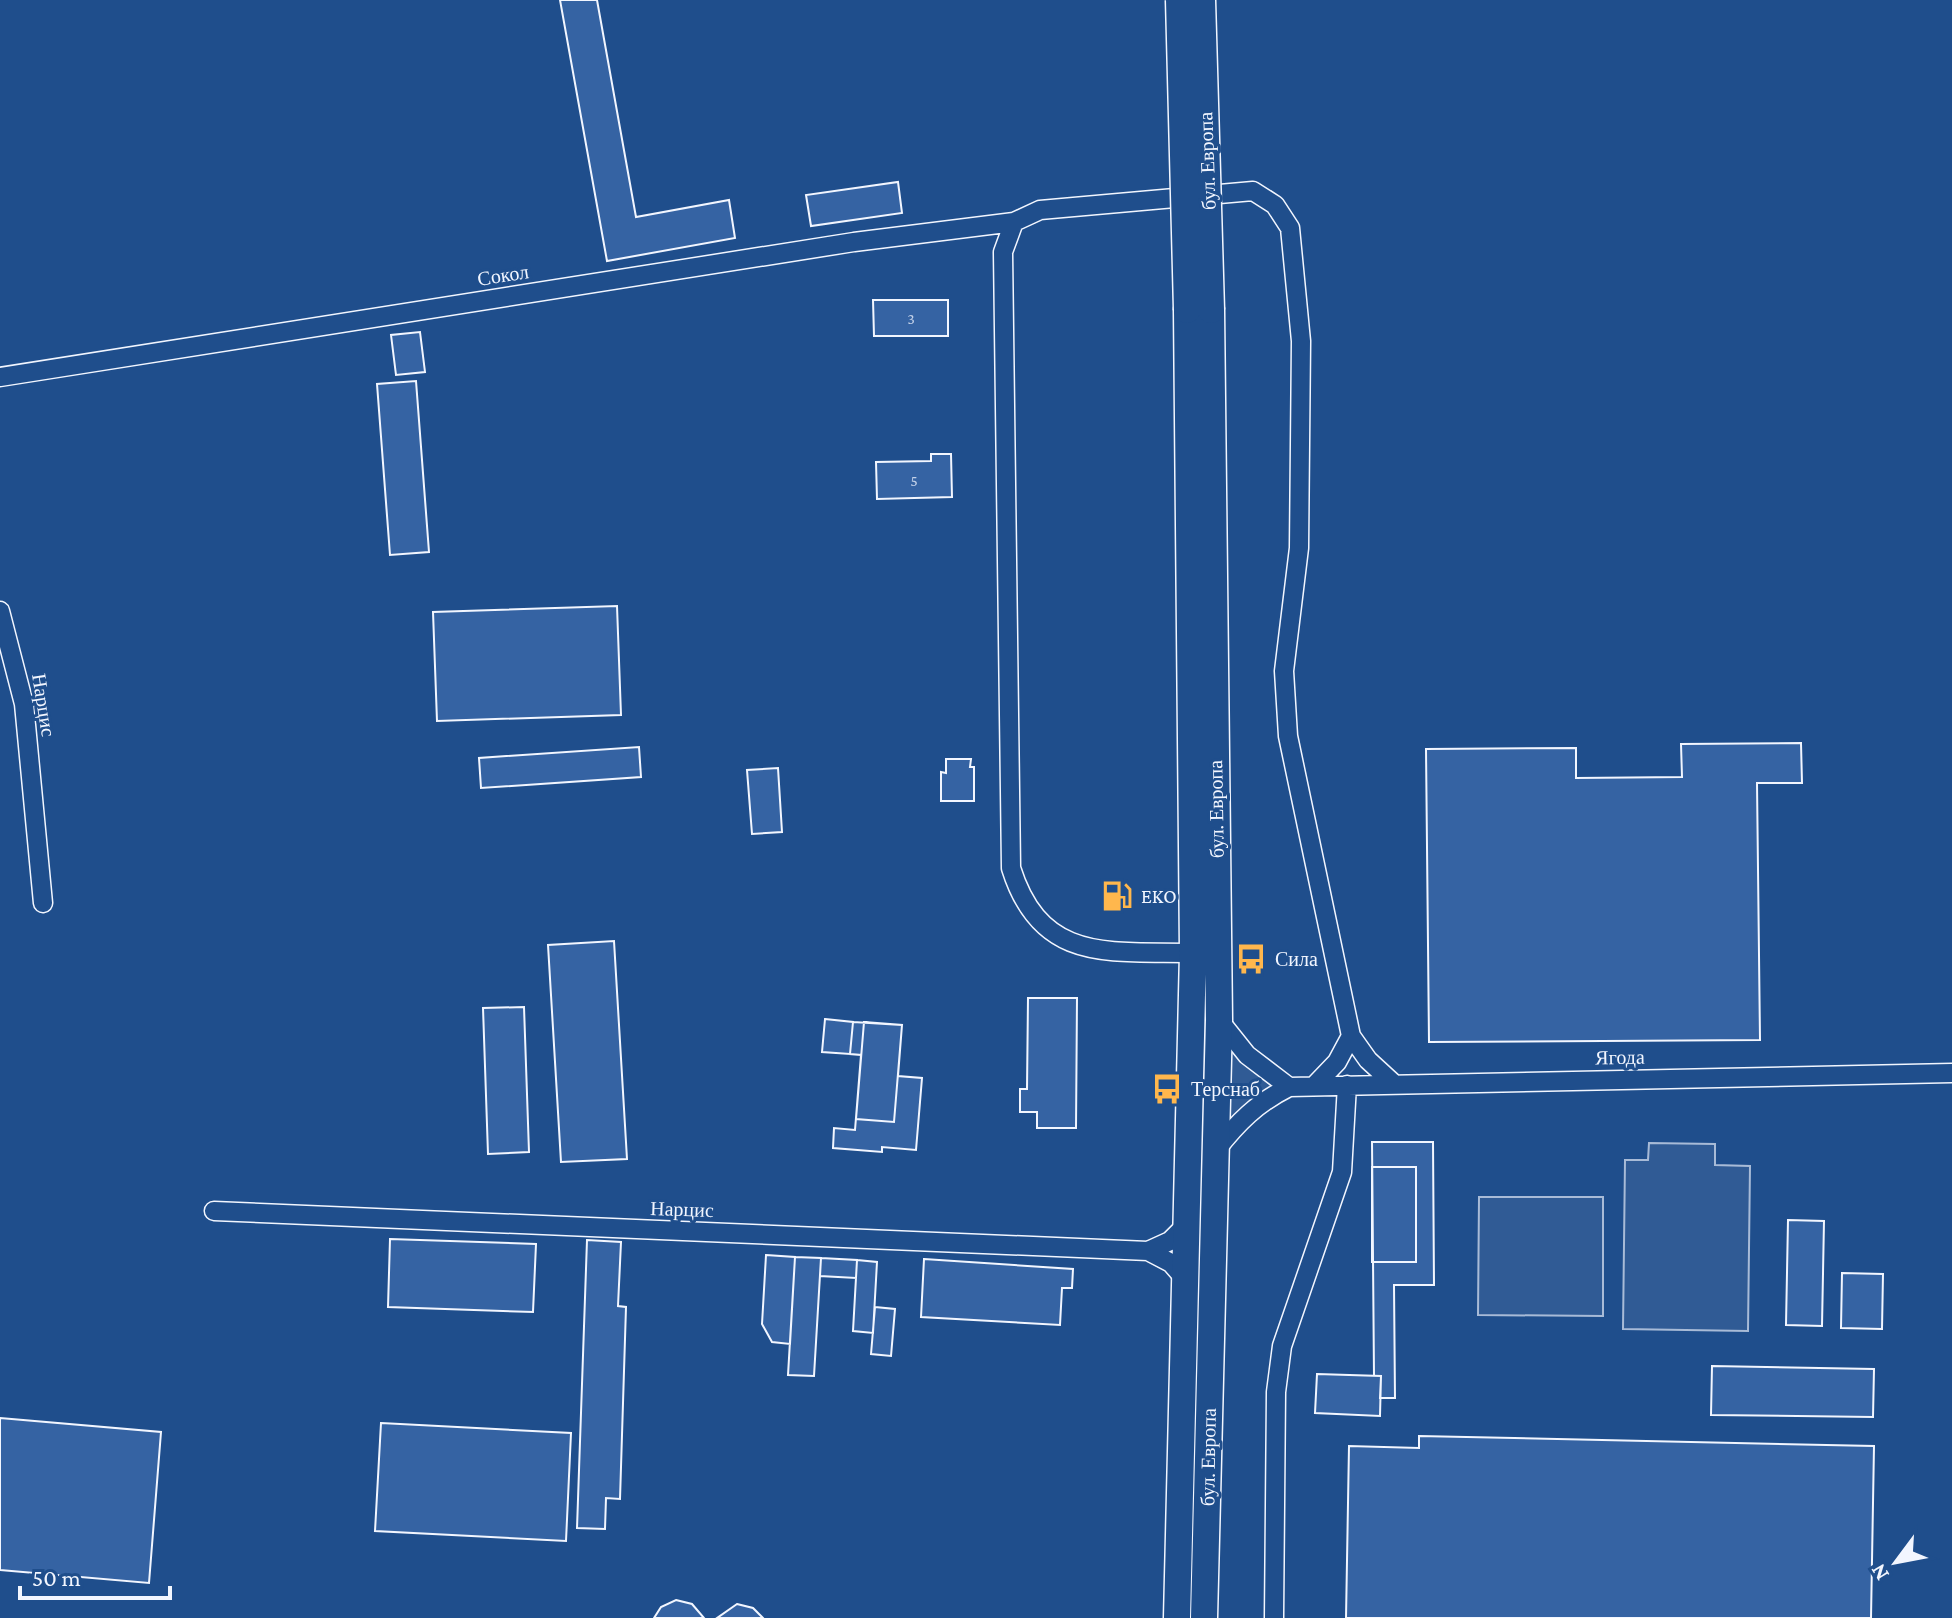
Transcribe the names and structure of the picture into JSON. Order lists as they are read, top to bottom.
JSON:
{
  "streets": {
    "main road": ["бул. Европа"],
    "street": ["Сокол", "Нарцис", "Ягода"]
  },
  "places": {
    "fuel station": ["EKO"],
    "bus stop": ["Сила", "Терснаб"]
  },
  "house_numbers": ["3", "5"],
  "scale_bar": "50 m",
  "north": "bottom left"
}
